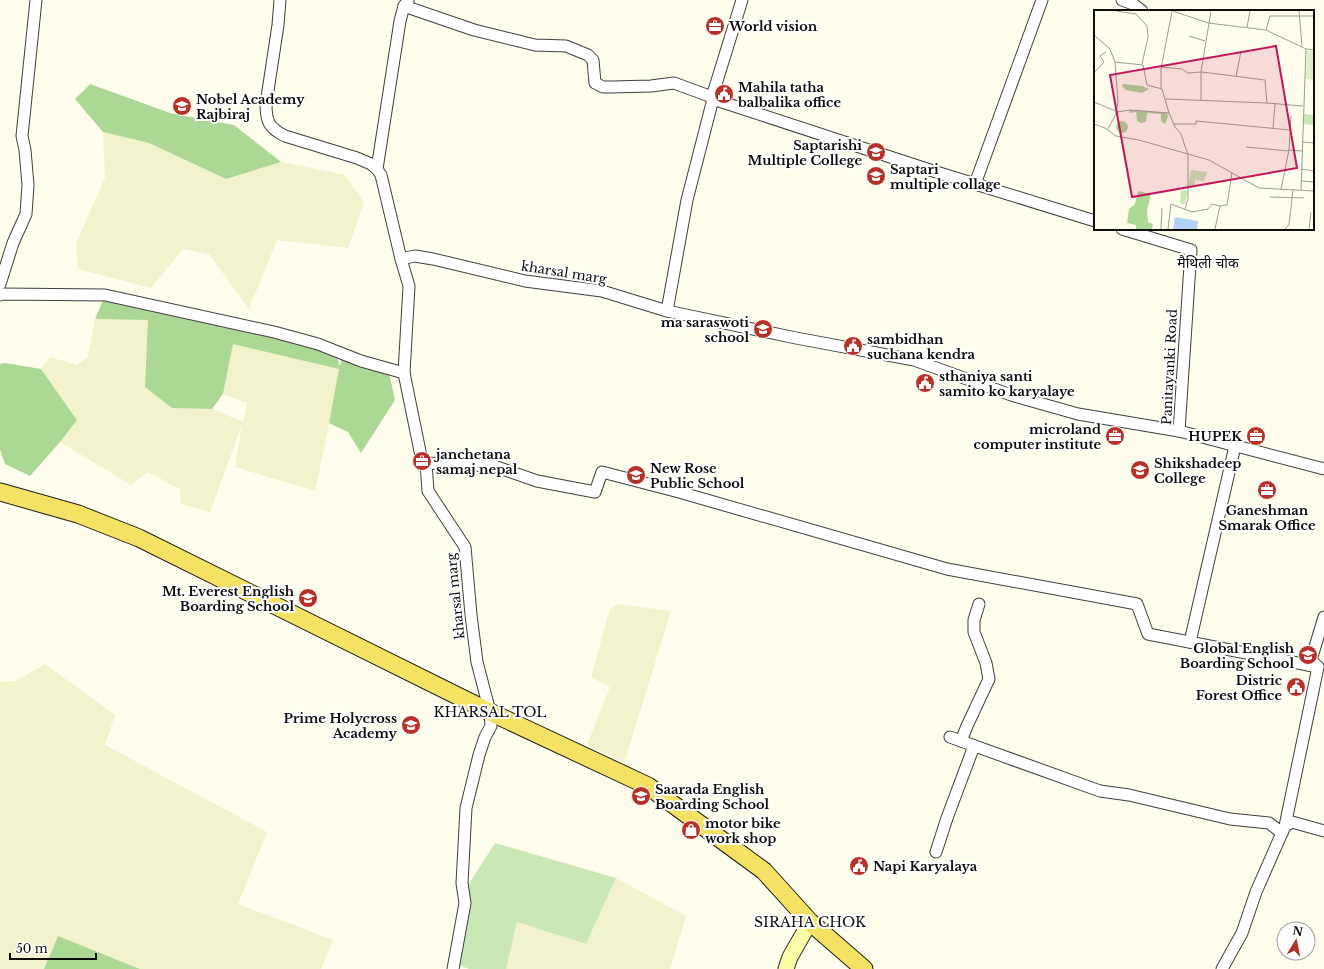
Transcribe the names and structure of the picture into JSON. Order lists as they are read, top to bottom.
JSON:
{
  "streets": {
    "street": ["kharsal marg", "Panitayanki Road"]
  },
  "crossings": [
    ["kharsal marg", "Panitayanki Road"]
  ],
  "districts": ["मैथिली चोक", "KHARSAL TOL", "SIRAHA CHOK"],
  "places": {
    "office": [
      "World vision",
      "microland computer institute",
      "HUPEK",
      "janchetana samaj nepal",
      "Ganeshman Smarak Office"
    ],
    "public building": [
      "Mahila tatha balbalika office",
      "sambidhan suchana kendra",
      "sthaniya santi samito ko karyalaye",
      "Distric Forest Office",
      "Napi Karyalaya"
    ],
    "school or university": [
      "Nobel Academy Rajbiraj",
      "Saptarishi Multiple College",
      "Saptari multiple collage",
      "ma saraswoti school",
      "Shikshadeep College",
      "New Rose Public School",
      "Mt. Everest English Boarding School",
      "Global English Boarding School",
      "Prime Holycross Academy",
      "Saarada English Boarding School"
    ],
    "shop": ["motor bike work shop"]
  },
  "scale_bar": "50 m",
  "north": "top"
}
